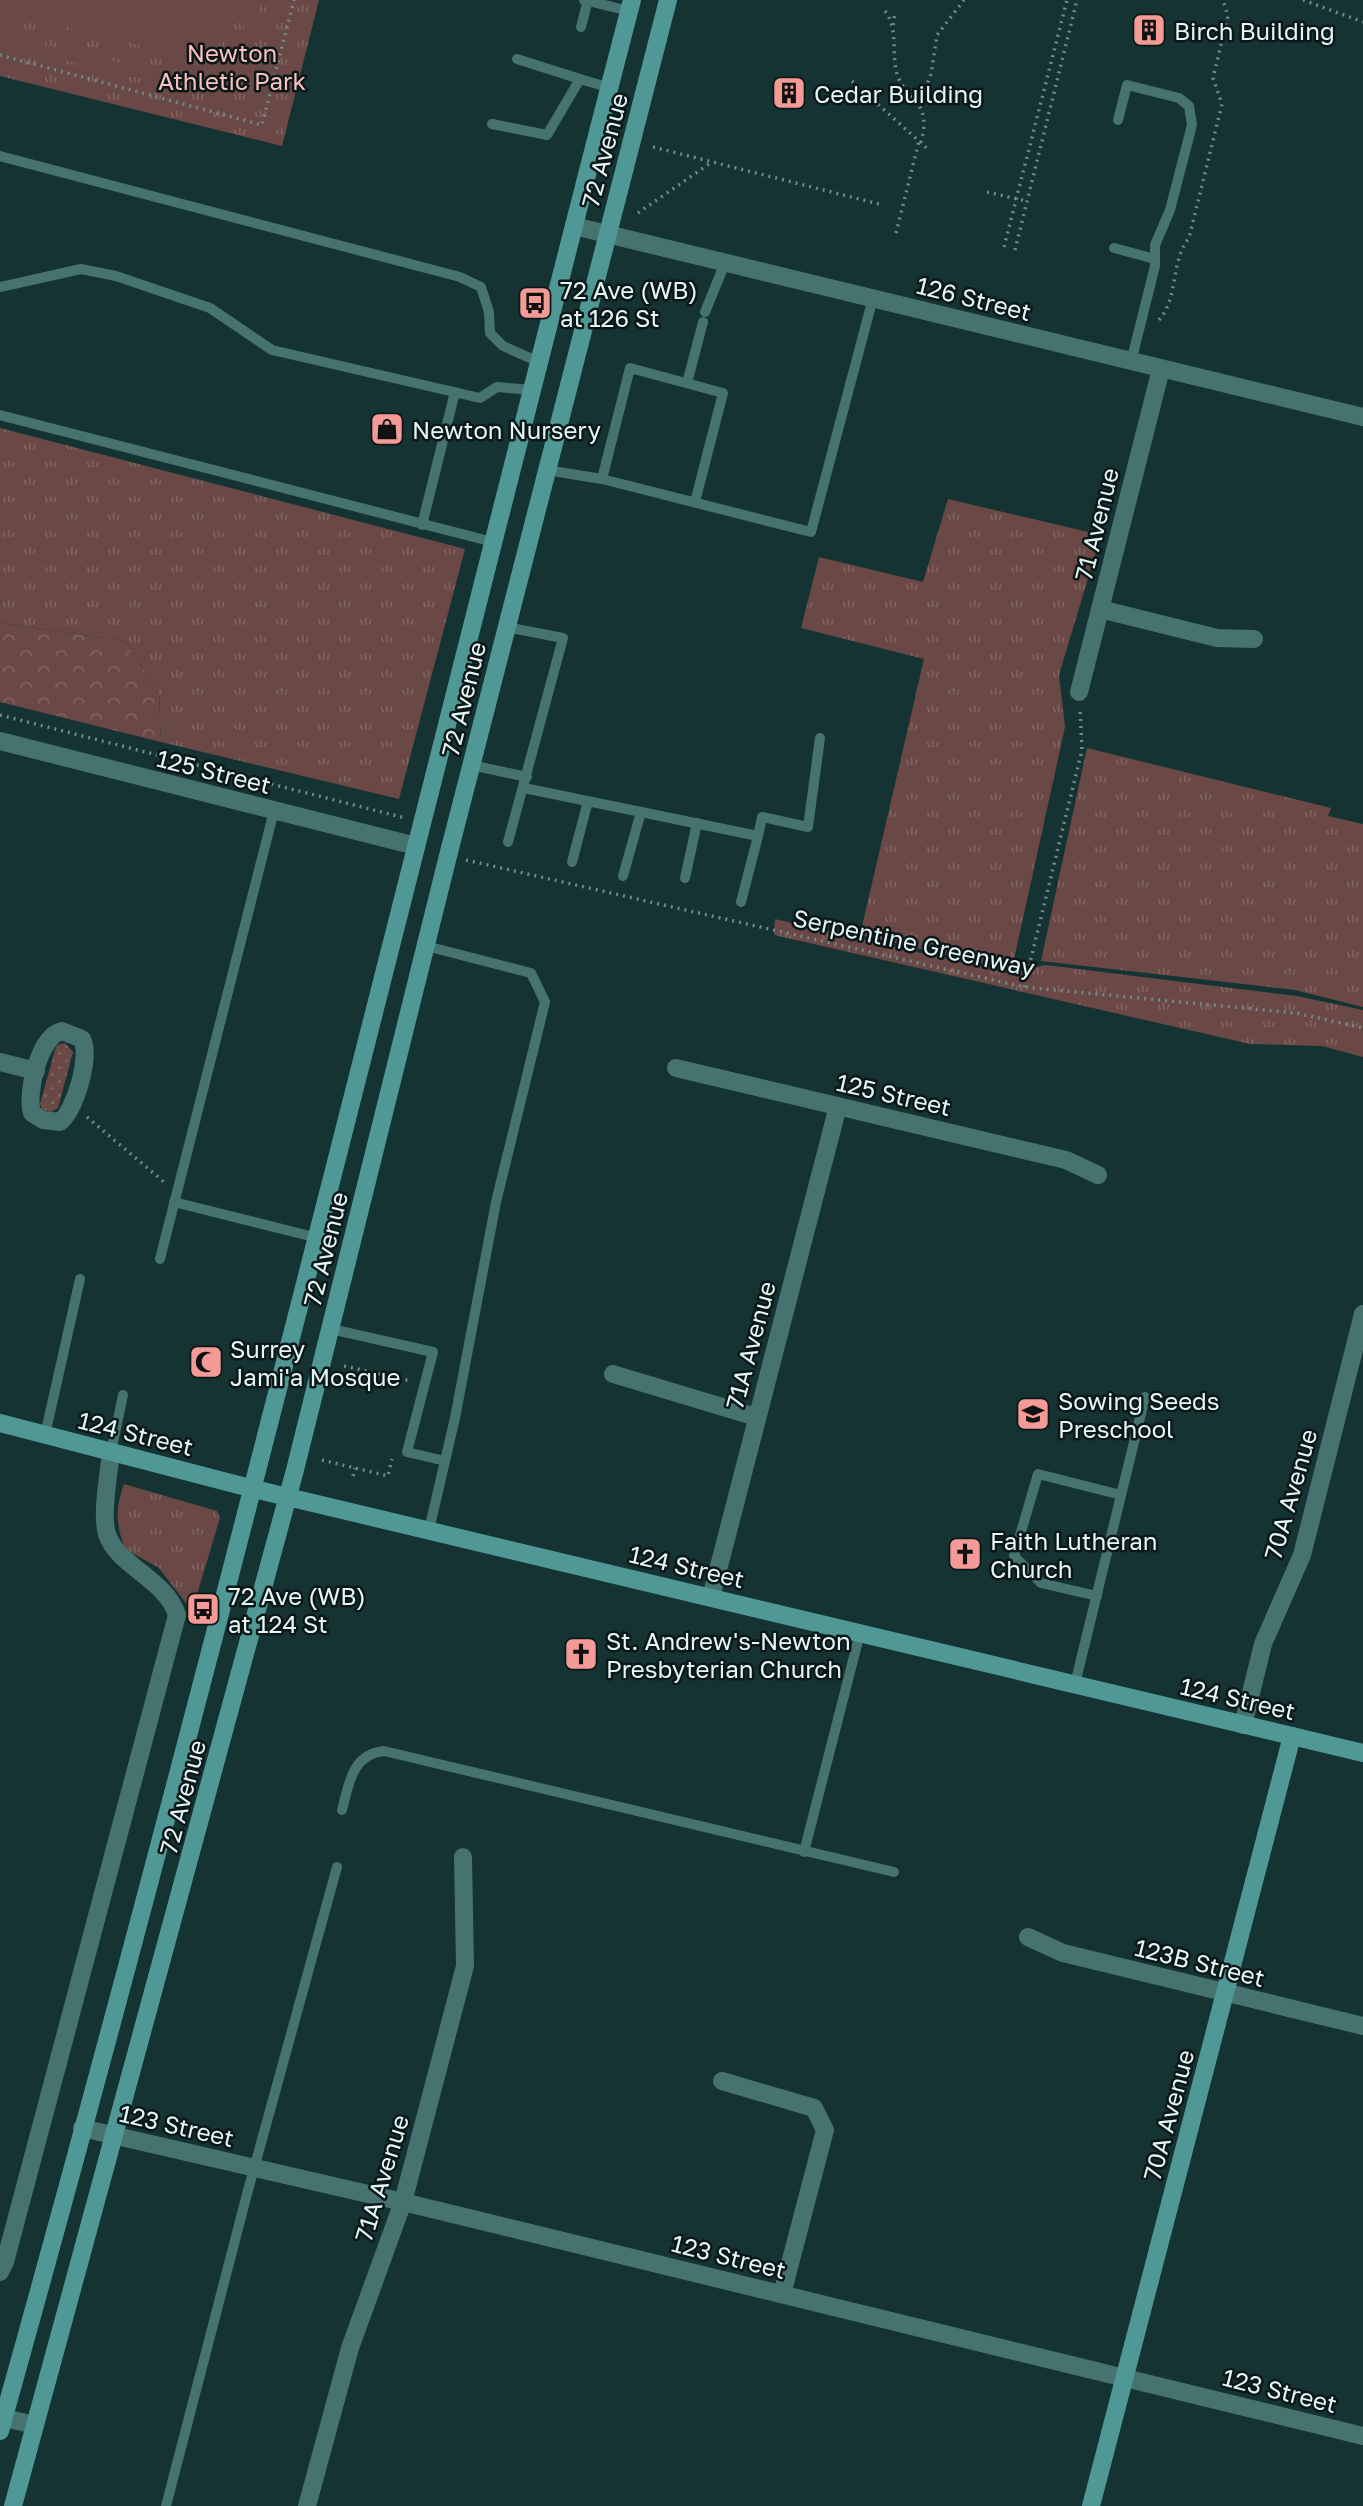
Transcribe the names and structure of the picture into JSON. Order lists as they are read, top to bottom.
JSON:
{
  "streets": {
    "main road": ["72 Avenue", "124 Street", "70A Avenue"],
    "street": [
      "126 Street",
      "71 Avenue",
      "125 Street",
      "71A Avenue",
      "123B Street",
      "123 Street"
    ],
    "path": ["Serpentine Greenway"]
  },
  "crossings": [
    ["72 Avenue", "126 Street"],
    ["72 Avenue", "125 Street"],
    ["72 Avenue", "124 Street"],
    ["72 Avenue", "123 Street"],
    ["126 Street", "71 Avenue"],
    ["125 Street", "71A Avenue"],
    ["71A Avenue", "124 Street"],
    ["71A Avenue", "123 Street"],
    ["124 Street", "70A Avenue"],
    ["70A Avenue", "123B Street"],
    ["70A Avenue", "123 Street"]
  ],
  "parks": ["Newton Athletic Park"],
  "places": {
    "building": ["Birch Building", "Cedar Building"],
    "bus stop": ["72 Ave (WB) at 126 St", "72 Ave (WB) at 124 St"],
    "shop": ["Newton Nursery"],
    "mosque": ["Surrey Jami'a Mosque"],
    "school or university": ["Sowing Seeds Preschool"],
    "church": ["Faith Lutheran Church", "St. Andrew's-Newton Presbyterian Church"]
  }
}
